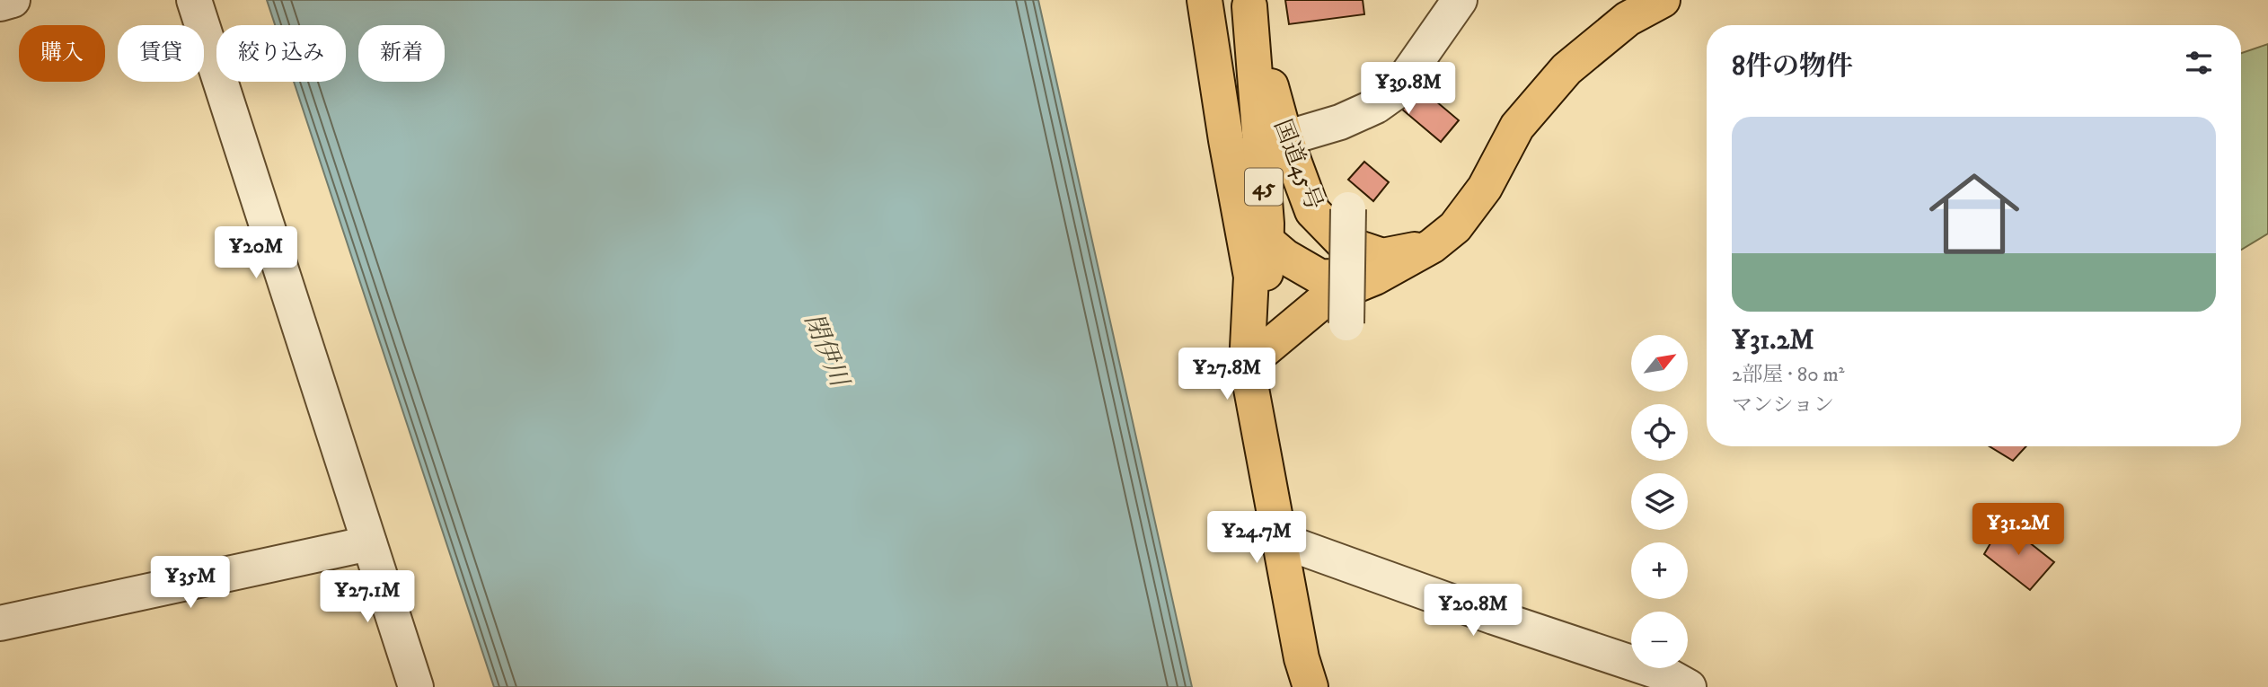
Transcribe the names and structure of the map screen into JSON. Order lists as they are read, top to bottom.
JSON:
{
  "streets": {
    "main road": ["国道45号", "45"]
  },
  "crossings": [
    ["国道45号", "45"]
  ],
  "water": ["閉伊川"],
  "north": "top right",
  "page": {
    "chip": [
      "購入",
      "賃貸",
      "絞り込み",
      "新着"
    ],
    "heading": "8件の物件",
    "price": [
      "¥39.8M",
      "¥20M",
      "¥27.8M",
      "¥31.2M",
      "¥24.7M",
      "¥35M",
      "¥27.1M",
      "¥20.8M"
    ],
    "list": [
      {
        "name": "¥31.2M",
        "note": "2部屋 · 80 m² · マンション"
      }
    ],
    "map_buttons": ["+", "−"]
  }
}
